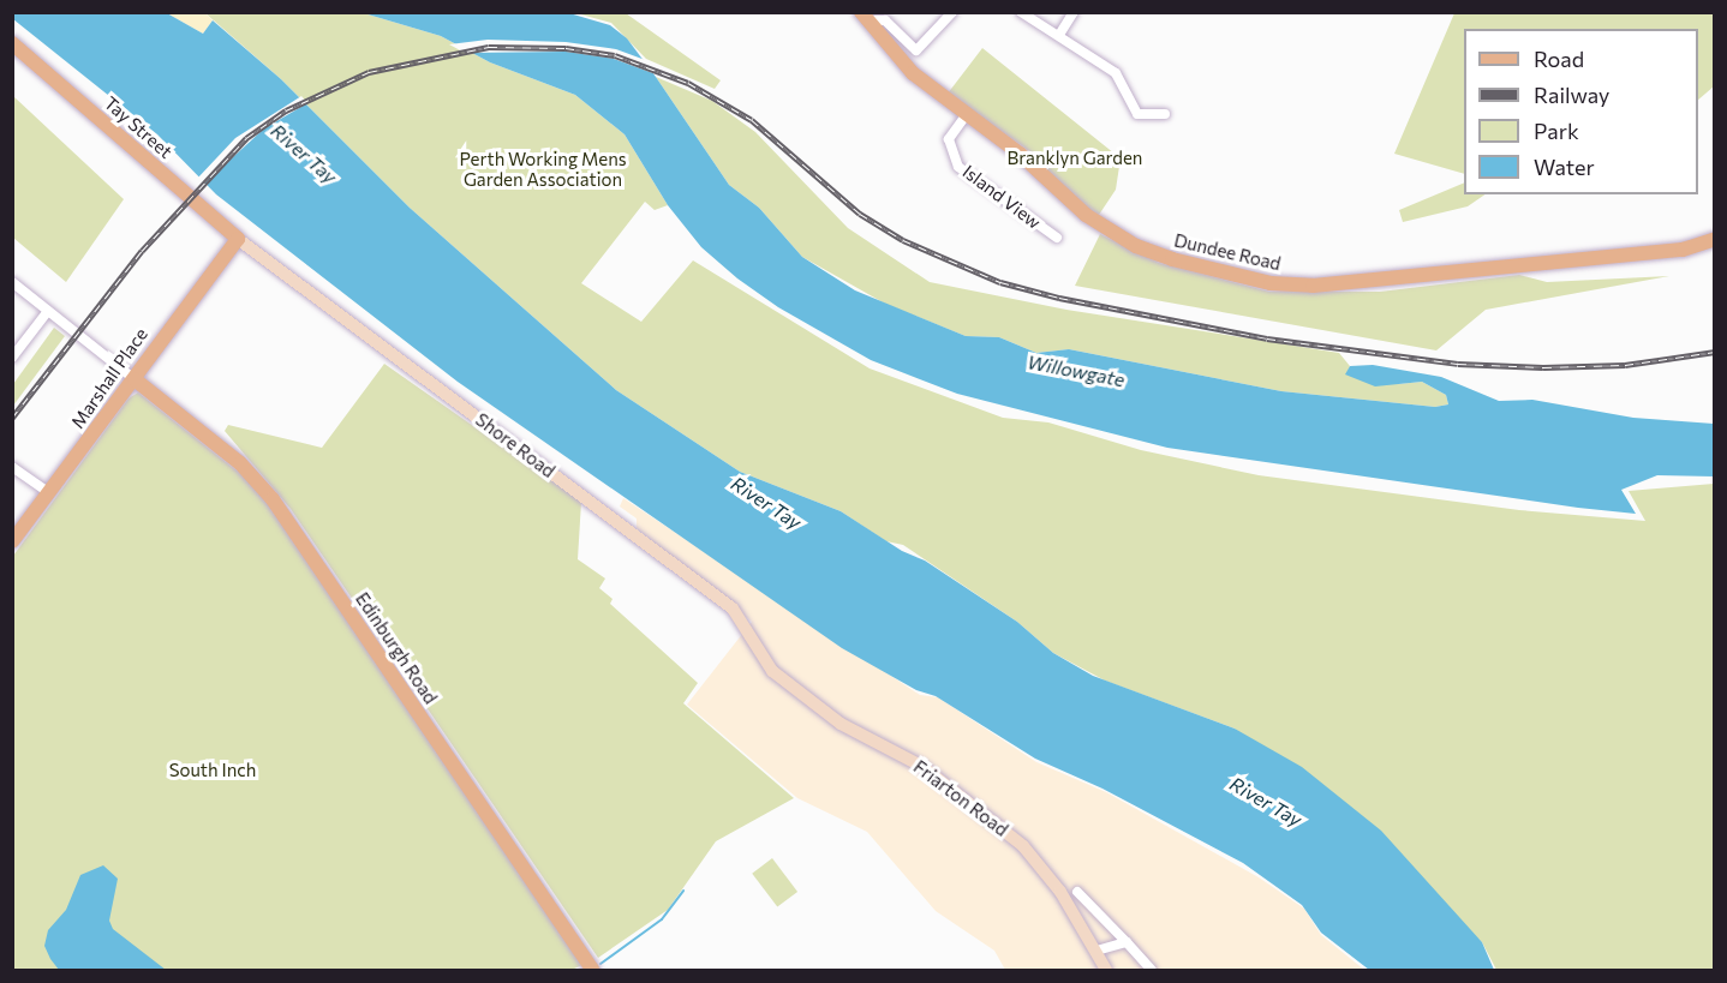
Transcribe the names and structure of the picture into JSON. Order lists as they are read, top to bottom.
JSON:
{
  "streets": {
    "main road": [
      "Tay Street",
      "Dundee Road",
      "Marshall Place",
      "Edinburgh Road"
    ],
    "street": ["Island View", "Shore Road", "Friarton Road"]
  },
  "crossings": [
    ["Tay Street", "Marshall Place"],
    ["Tay Street", "Shore Road"],
    ["Island View", "Dundee Road"],
    ["Marshall Place", "Shore Road"],
    ["Marshall Place", "Edinburgh Road"],
    ["Shore Road", "Friarton Road"]
  ],
  "water": ["River Tay", "Willowgate"],
  "parks": ["Perth Working Mens Garden Association", "Branklyn Garden", "South Inch"],
  "legend": [
    "Road",
    "Railway",
    "Park",
    "Water"
  ]
}
